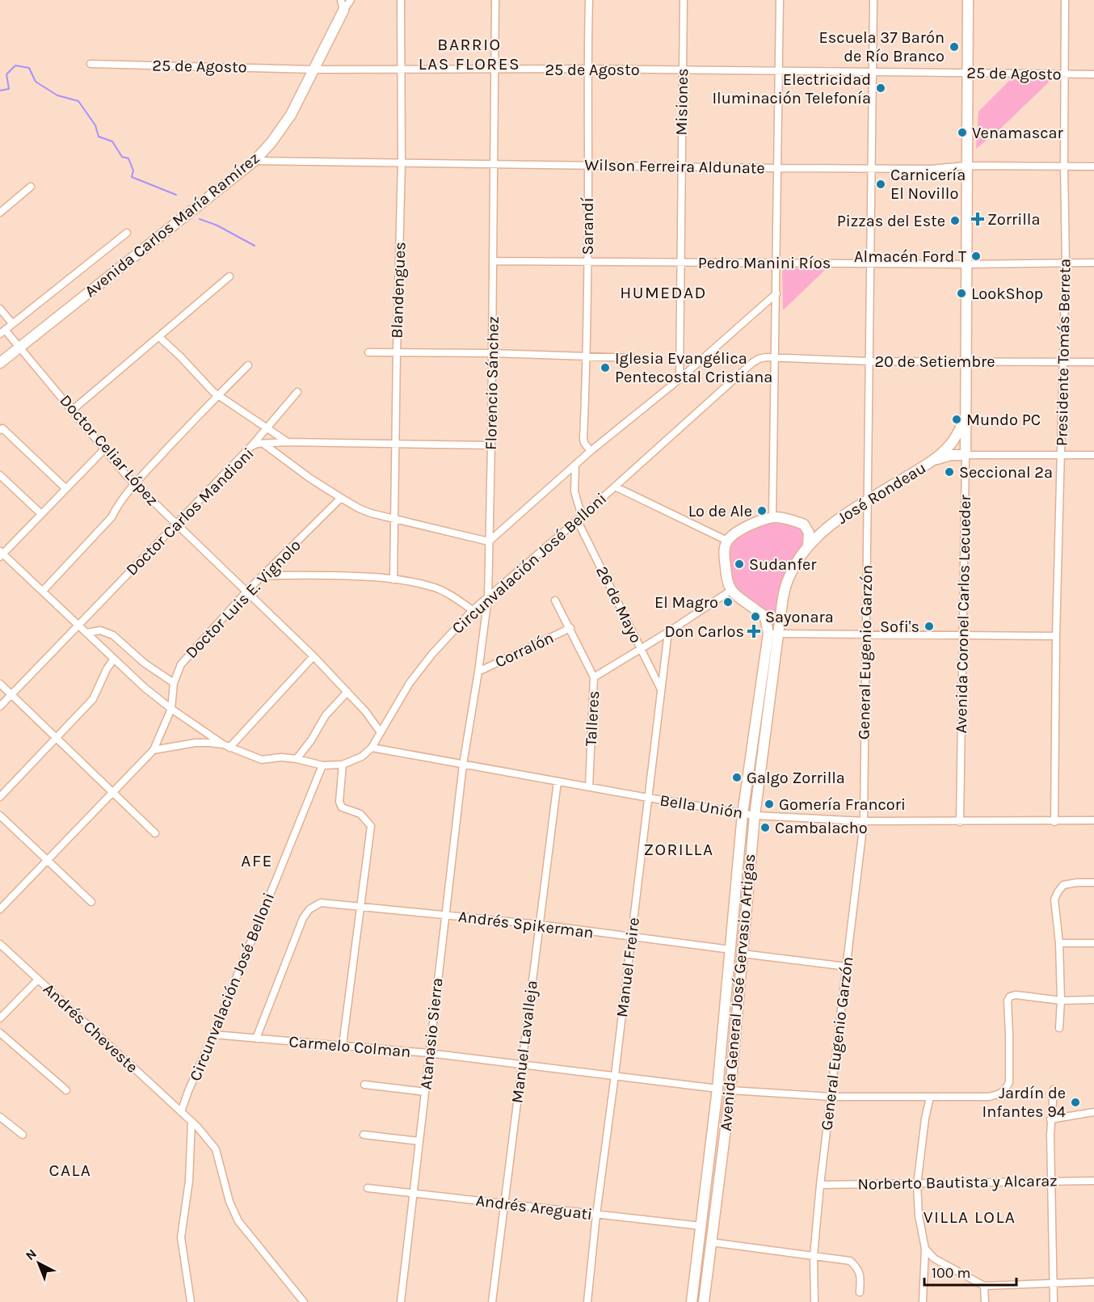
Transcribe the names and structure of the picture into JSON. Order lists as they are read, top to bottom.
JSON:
{
  "streets": {
    "main road": [
      "Avenida Carlos María Ramírez",
      "José Rondeau",
      "Avenida Coronel Carlos Lecueder",
      "Avenida General José Gervasio Artigas"
    ],
    "street": [
      "25 de Agosto",
      "Misiones",
      "Wilson Ferreira Aldunate",
      "Sarandí",
      "Pedro Manini Ríos",
      "Blandengues",
      "Presidente Tomás Berreta",
      "20 de Setiembre",
      "Florencio Sánchez",
      "Doctor Celiar López",
      "Doctor Carlos Mandioni",
      "Circunvalación José Belloni",
      "Doctor Luis E. Vignolo",
      "26 de Mayo",
      "Corralón",
      "General Eugenio Garzón",
      "Talleres",
      "Bella Unión",
      "Andrés Spikerman",
      "Manuel Freire",
      "Andrés Cheveste",
      "Atanasio Sierra",
      "Manuel Lavalleja",
      "Carmelo Colman",
      "Norberto Bautista y Alcaraz",
      "Andrés Areguati"
    ]
  },
  "crossings": [
    ["25 de Agosto", "Misiones"],
    ["25 de Agosto", "Avenida Carlos María Ramírez"],
    ["25 de Agosto", "Sarandí"],
    ["25 de Agosto", "Blandengues"],
    ["25 de Agosto", "Presidente Tomás Berreta"],
    ["25 de Agosto", "Florencio Sánchez"],
    ["25 de Agosto", "Avenida Coronel Carlos Lecueder"],
    ["25 de Agosto", "General Eugenio Garzón"],
    ["Misiones", "Wilson Ferreira Aldunate"],
    ["Misiones", "Pedro Manini Ríos"],
    ["Wilson Ferreira Aldunate", "Avenida Carlos María Ramírez"],
    ["Wilson Ferreira Aldunate", "Sarandí"],
    ["Wilson Ferreira Aldunate", "Blandengues"],
    ["Wilson Ferreira Aldunate", "Presidente Tomás Berreta"],
    ["Wilson Ferreira Aldunate", "Florencio Sánchez"],
    ["Wilson Ferreira Aldunate", "Avenida Coronel Carlos Lecueder"],
    ["Wilson Ferreira Aldunate", "General Eugenio Garzón"],
    ["Avenida Carlos María Ramírez", "Doctor Celiar López"],
    ["Sarandí", "Pedro Manini Ríos"],
    ["Pedro Manini Ríos", "Presidente Tomás Berreta"],
    ["Pedro Manini Ríos", "Florencio Sánchez"],
    ["Pedro Manini Ríos", "Avenida Coronel Carlos Lecueder"],
    ["Pedro Manini Ríos", "General Eugenio Garzón"],
    ["Blandengues", "Doctor Carlos Mandioni"],
    ["Presidente Tomás Berreta", "20 de Setiembre"],
    ["Presidente Tomás Berreta", "Bella Unión"],
    ["20 de Setiembre", "Circunvalación José Belloni"],
    ["20 de Setiembre", "Avenida Coronel Carlos Lecueder"],
    ["20 de Setiembre", "General Eugenio Garzón"],
    ["Florencio Sánchez", "Doctor Carlos Mandioni"],
    ["Florencio Sánchez", "Circunvalación José Belloni"],
    ["Florencio Sánchez", "Corralón"],
    ["Florencio Sánchez", "Bella Unión"],
    ["Florencio Sánchez", "Atanasio Sierra"],
    ["Doctor Celiar López", "Doctor Carlos Mandioni"],
    ["Doctor Celiar López", "Circunvalación José Belloni"],
    ["Doctor Celiar López", "Doctor Luis E. Vignolo"],
    ["José Rondeau", "Avenida Coronel Carlos Lecueder"],
    ["José Rondeau", "General Eugenio Garzón"],
    ["José Rondeau", "Avenida General José Gervasio Artigas"],
    ["Circunvalación José Belloni", "26 de Mayo"],
    ["Circunvalación José Belloni", "Bella Unión"],
    ["Circunvalación José Belloni", "Andrés Cheveste"],
    ["Circunvalación José Belloni", "Carmelo Colman"],
    ["26 de Mayo", "Manuel Freire"],
    ["Avenida Coronel Carlos Lecueder", "Bella Unión"],
    ["Corralón", "Talleres"],
    ["General Eugenio Garzón", "Bella Unión"],
    ["General Eugenio Garzón", "Norberto Bautista y Alcaraz"],
    ["Talleres", "Bella Unión"],
    ["Bella Unión", "Manuel Freire"],
    ["Bella Unión", "Avenida General José Gervasio Artigas"],
    ["Bella Unión", "Atanasio Sierra"],
    ["Bella Unión", "Manuel Lavalleja"],
    ["Andrés Spikerman", "Manuel Freire"],
    ["Andrés Spikerman", "Avenida General José Gervasio Artigas"],
    ["Andrés Spikerman", "Atanasio Sierra"],
    ["Andrés Spikerman", "Manuel Lavalleja"],
    ["Andrés Spikerman", "Carmelo Colman"],
    ["Manuel Freire", "Carmelo Colman"],
    ["Manuel Freire", "Andrés Areguati"],
    ["Avenida General José Gervasio Artigas", "Carmelo Colman"],
    ["Avenida General José Gervasio Artigas", "Andrés Areguati"],
    ["Atanasio Sierra", "Carmelo Colman"],
    ["Atanasio Sierra", "Andrés Areguati"],
    ["Manuel Lavalleja", "Carmelo Colman"],
    ["Manuel Lavalleja", "Andrés Areguati"]
  ],
  "districts": [
    "BARRIO LAS FLORES",
    "HUMEDAD",
    "ZORILLA",
    "AFE",
    "CALA",
    "VILLA LOLA"
  ],
  "places": {
    "other": [
      "Escuela 37 Barón de Río Branco",
      "Electricidad Iluminación Telefonía",
      "Venamascar",
      "Carnicería El Novillo",
      "Pizzas del Este",
      "Almacén Ford T",
      "LookShop",
      "Iglesia Evangélica Pentecostal Cristiana",
      "Mundo PC",
      "Seccional 2ª",
      "Lo de Ale",
      "Sudanfer",
      "El Magro",
      "Sayonara",
      "Sofi's",
      "Galgo Zorrilla",
      "Gomería Francori",
      "Cambalacho",
      "Jardín de Infantes 94"
    ],
    "health": ["Zorrilla", "Don Carlos"]
  },
  "scale_bar": "100 m",
  "north": "top left"
}
